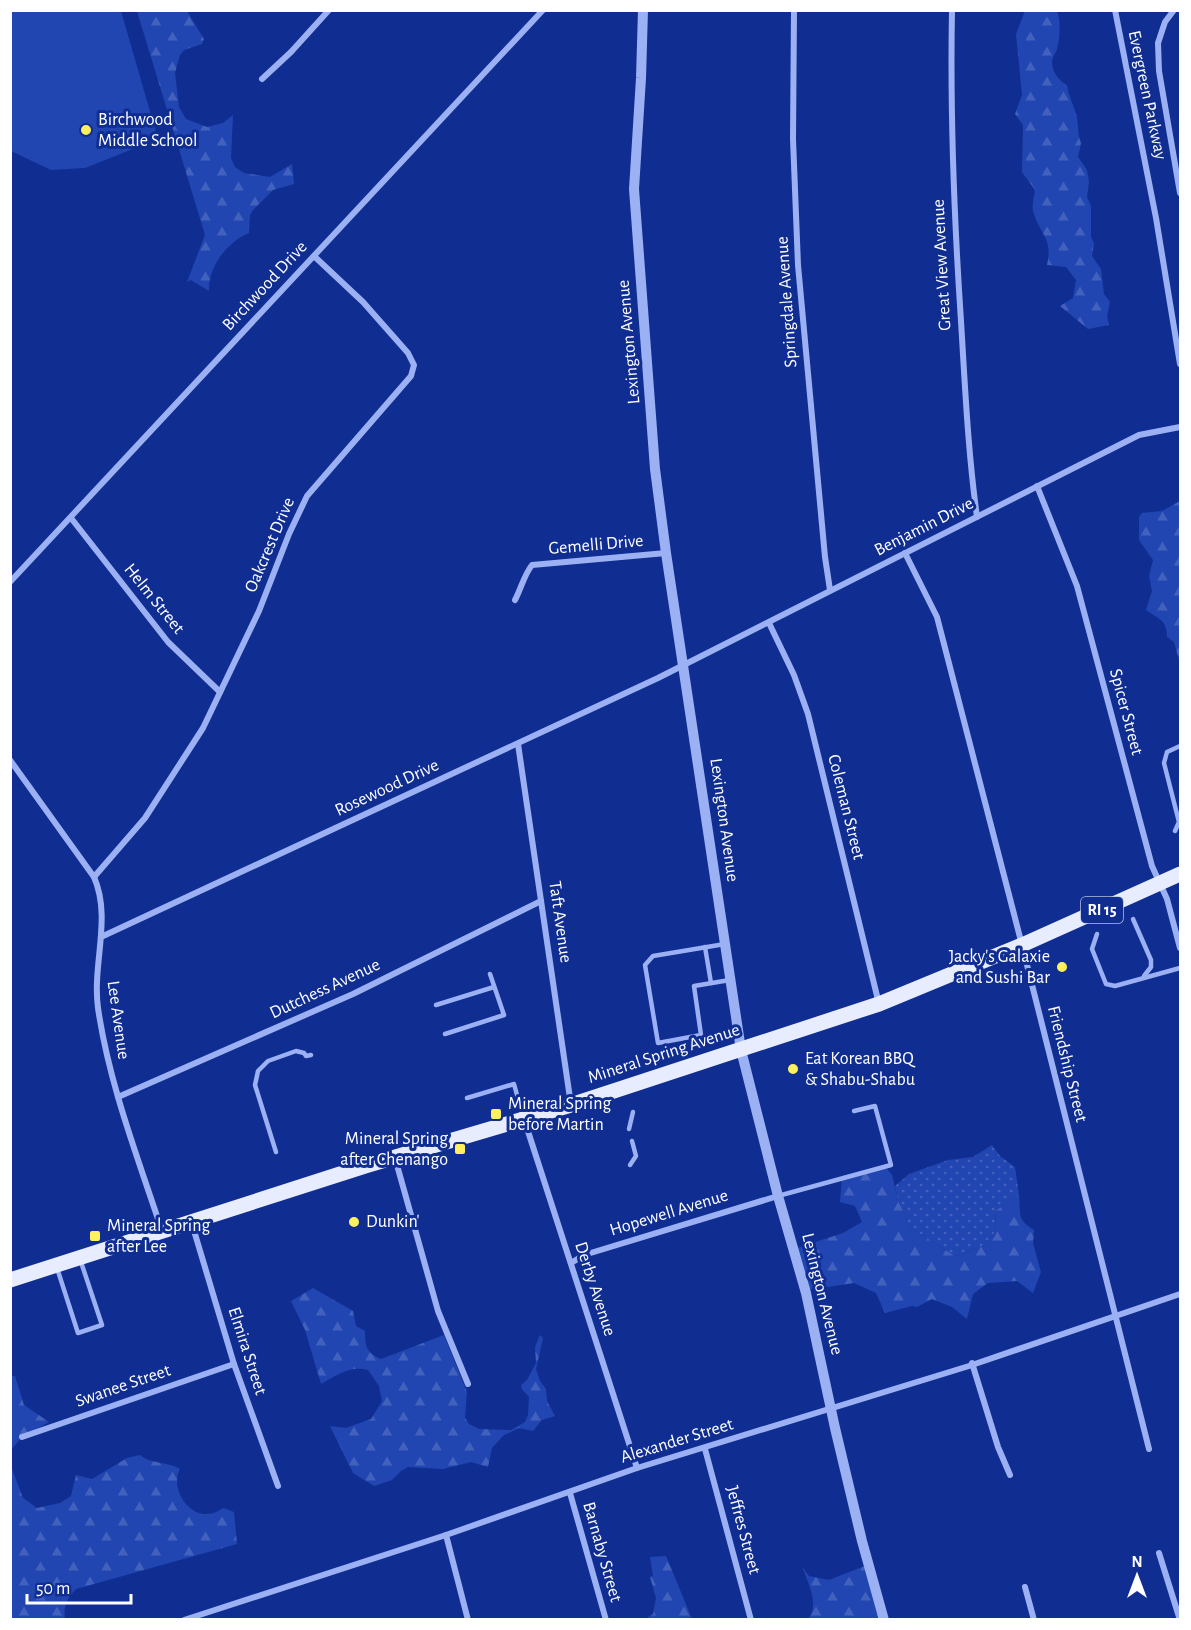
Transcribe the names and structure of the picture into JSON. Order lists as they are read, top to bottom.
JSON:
{
  "streets": {
    "main road": ["RI 15", "Mineral Spring Avenue"],
    "street": [
      "Evergreen Parkway",
      "Great View Avenue",
      "Birchwood Drive",
      "Springdale Avenue",
      "Lexington Avenue",
      "Benjamin Drive",
      "Oakcrest Drive",
      "Gemelli Drive",
      "Helm Street",
      "Spicer Street",
      "Rosewood Drive",
      "Coleman Street",
      "Taft Avenue",
      "Dutchess Avenue",
      "Lee Avenue",
      "Friendship Street",
      "Hopewell Avenue",
      "Derby Avenue",
      "Elmira Street",
      "Swanee Street",
      "Alexander Street",
      "Jeffres Street",
      "Barnaby Street"
    ]
  },
  "crossings": [
    ["Great View Avenue", "Benjamin Drive"],
    ["Birchwood Drive", "Oakcrest Drive"],
    ["Birchwood Drive", "Helm Street"],
    ["Springdale Avenue", "Benjamin Drive"],
    ["Lexington Avenue", "Benjamin Drive"],
    ["Lexington Avenue", "Gemelli Drive"],
    ["Lexington Avenue", "Rosewood Drive"],
    ["Lexington Avenue", "Mineral Spring Avenue"],
    ["Lexington Avenue", "Hopewell Avenue"],
    ["Lexington Avenue", "Alexander Street"],
    ["Benjamin Drive", "Spicer Street"],
    ["Benjamin Drive", "Rosewood Drive"],
    ["Benjamin Drive", "Coleman Street"],
    ["Benjamin Drive", "Friendship Street"],
    ["Oakcrest Drive", "Helm Street"],
    ["Oakcrest Drive", "Lee Avenue"],
    ["Spicer Street", "Mineral Spring Avenue"],
    ["Rosewood Drive", "Taft Avenue"],
    ["Rosewood Drive", "Lee Avenue"],
    ["Coleman Street", "Mineral Spring Avenue"],
    ["Taft Avenue", "Dutchess Avenue"],
    ["Taft Avenue", "Mineral Spring Avenue"],
    ["Dutchess Avenue", "Lee Avenue"],
    ["Lee Avenue", "Mineral Spring Avenue"],
    ["Mineral Spring Avenue", "Friendship Street"],
    ["Mineral Spring Avenue", "Derby Avenue"],
    ["Mineral Spring Avenue", "Elmira Street"],
    ["Friendship Street", "Alexander Street"],
    ["Hopewell Avenue", "Derby Avenue"],
    ["Derby Avenue", "Alexander Street"],
    ["Elmira Street", "Swanee Street"],
    ["Alexander Street", "Jeffres Street"],
    ["Alexander Street", "Barnaby Street"]
  ],
  "places": {
    "other": [
      "Birchwood Middle School",
      "Jacky's Galaxie and Sushi Bar",
      "Eat Korean BBQ & Shabu-Shabu",
      "Dunkin'"
    ],
    "transit": ["Mineral Spring before Martin", "Mineral Spring after Chenango", "Mineral Spring after Lee"]
  },
  "scale_bar": "50 m",
  "north": "top"
}
